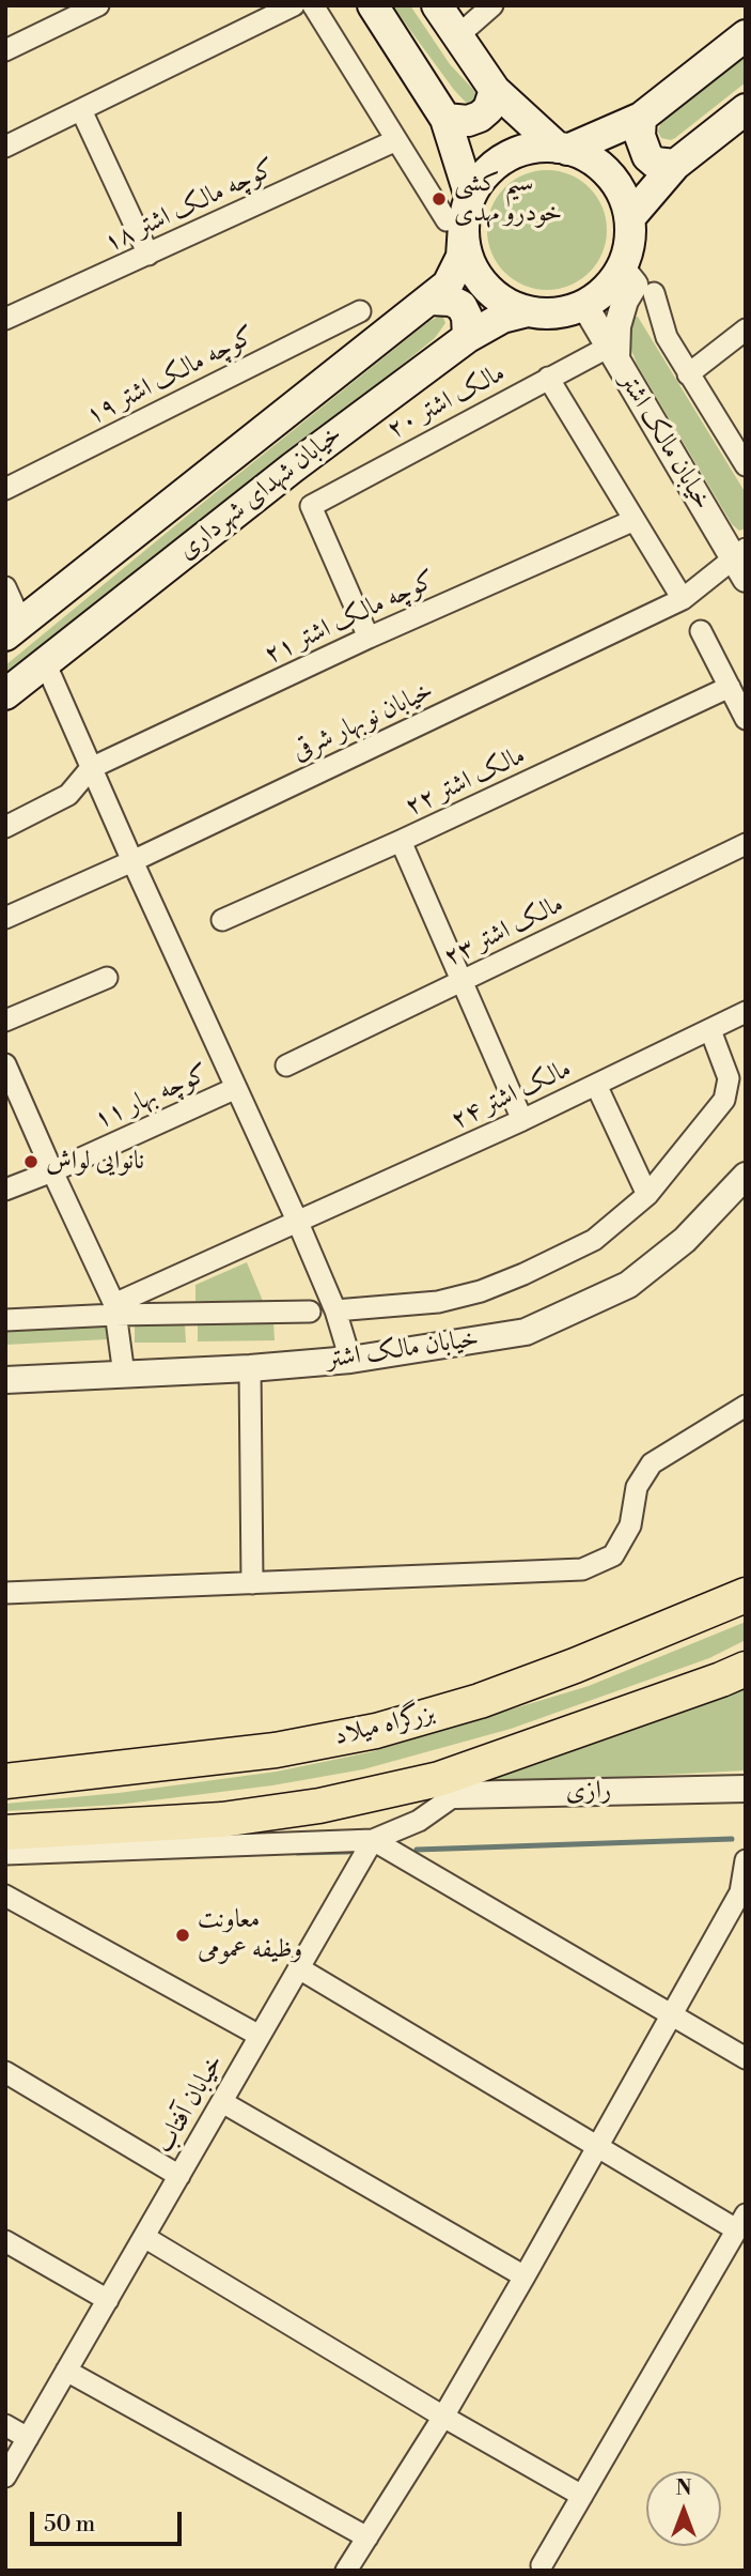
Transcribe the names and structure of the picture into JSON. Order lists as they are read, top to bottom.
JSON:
{
  "streets": {
    "highway": ["بزرگراه میلاد"],
    "main road": ["خیابان شهدای شهرداری"],
    "street": [
      "کوچه مالک اشتر ۱۸",
      "کوچه مالک اشتر ۱۹",
      "مالک اشتر ۲۰",
      "خیابان مالک اشتر",
      "کوچه مالک اشتر ۲۱",
      "خیابان نوبهار شرقی",
      "مالک اشتر ۲۲",
      "مالک اشتر ۲۳",
      "مالک اشتر ۲۴",
      "کوچه بهار ۱۱",
      "رازی",
      "خیابان آفتاب"
    ]
  },
  "crossings": [
    ["مالک اشتر ۲۰", "خیابان مالک اشتر"],
    ["مالک اشتر ۲۰", "کوچه مالک اشتر ۲۱"],
    ["خیابان مالک اشتر", "خیابان شهدای شهرداری"],
    ["خیابان مالک اشتر", "خیابان نوبهار شرقی"]
  ],
  "places": ["سیم کشی خودرو مهدی", "نانوایی لواش", "معاونت وظیفه عمومی"],
  "scale_bar": "50 m",
  "north": "top"
}
